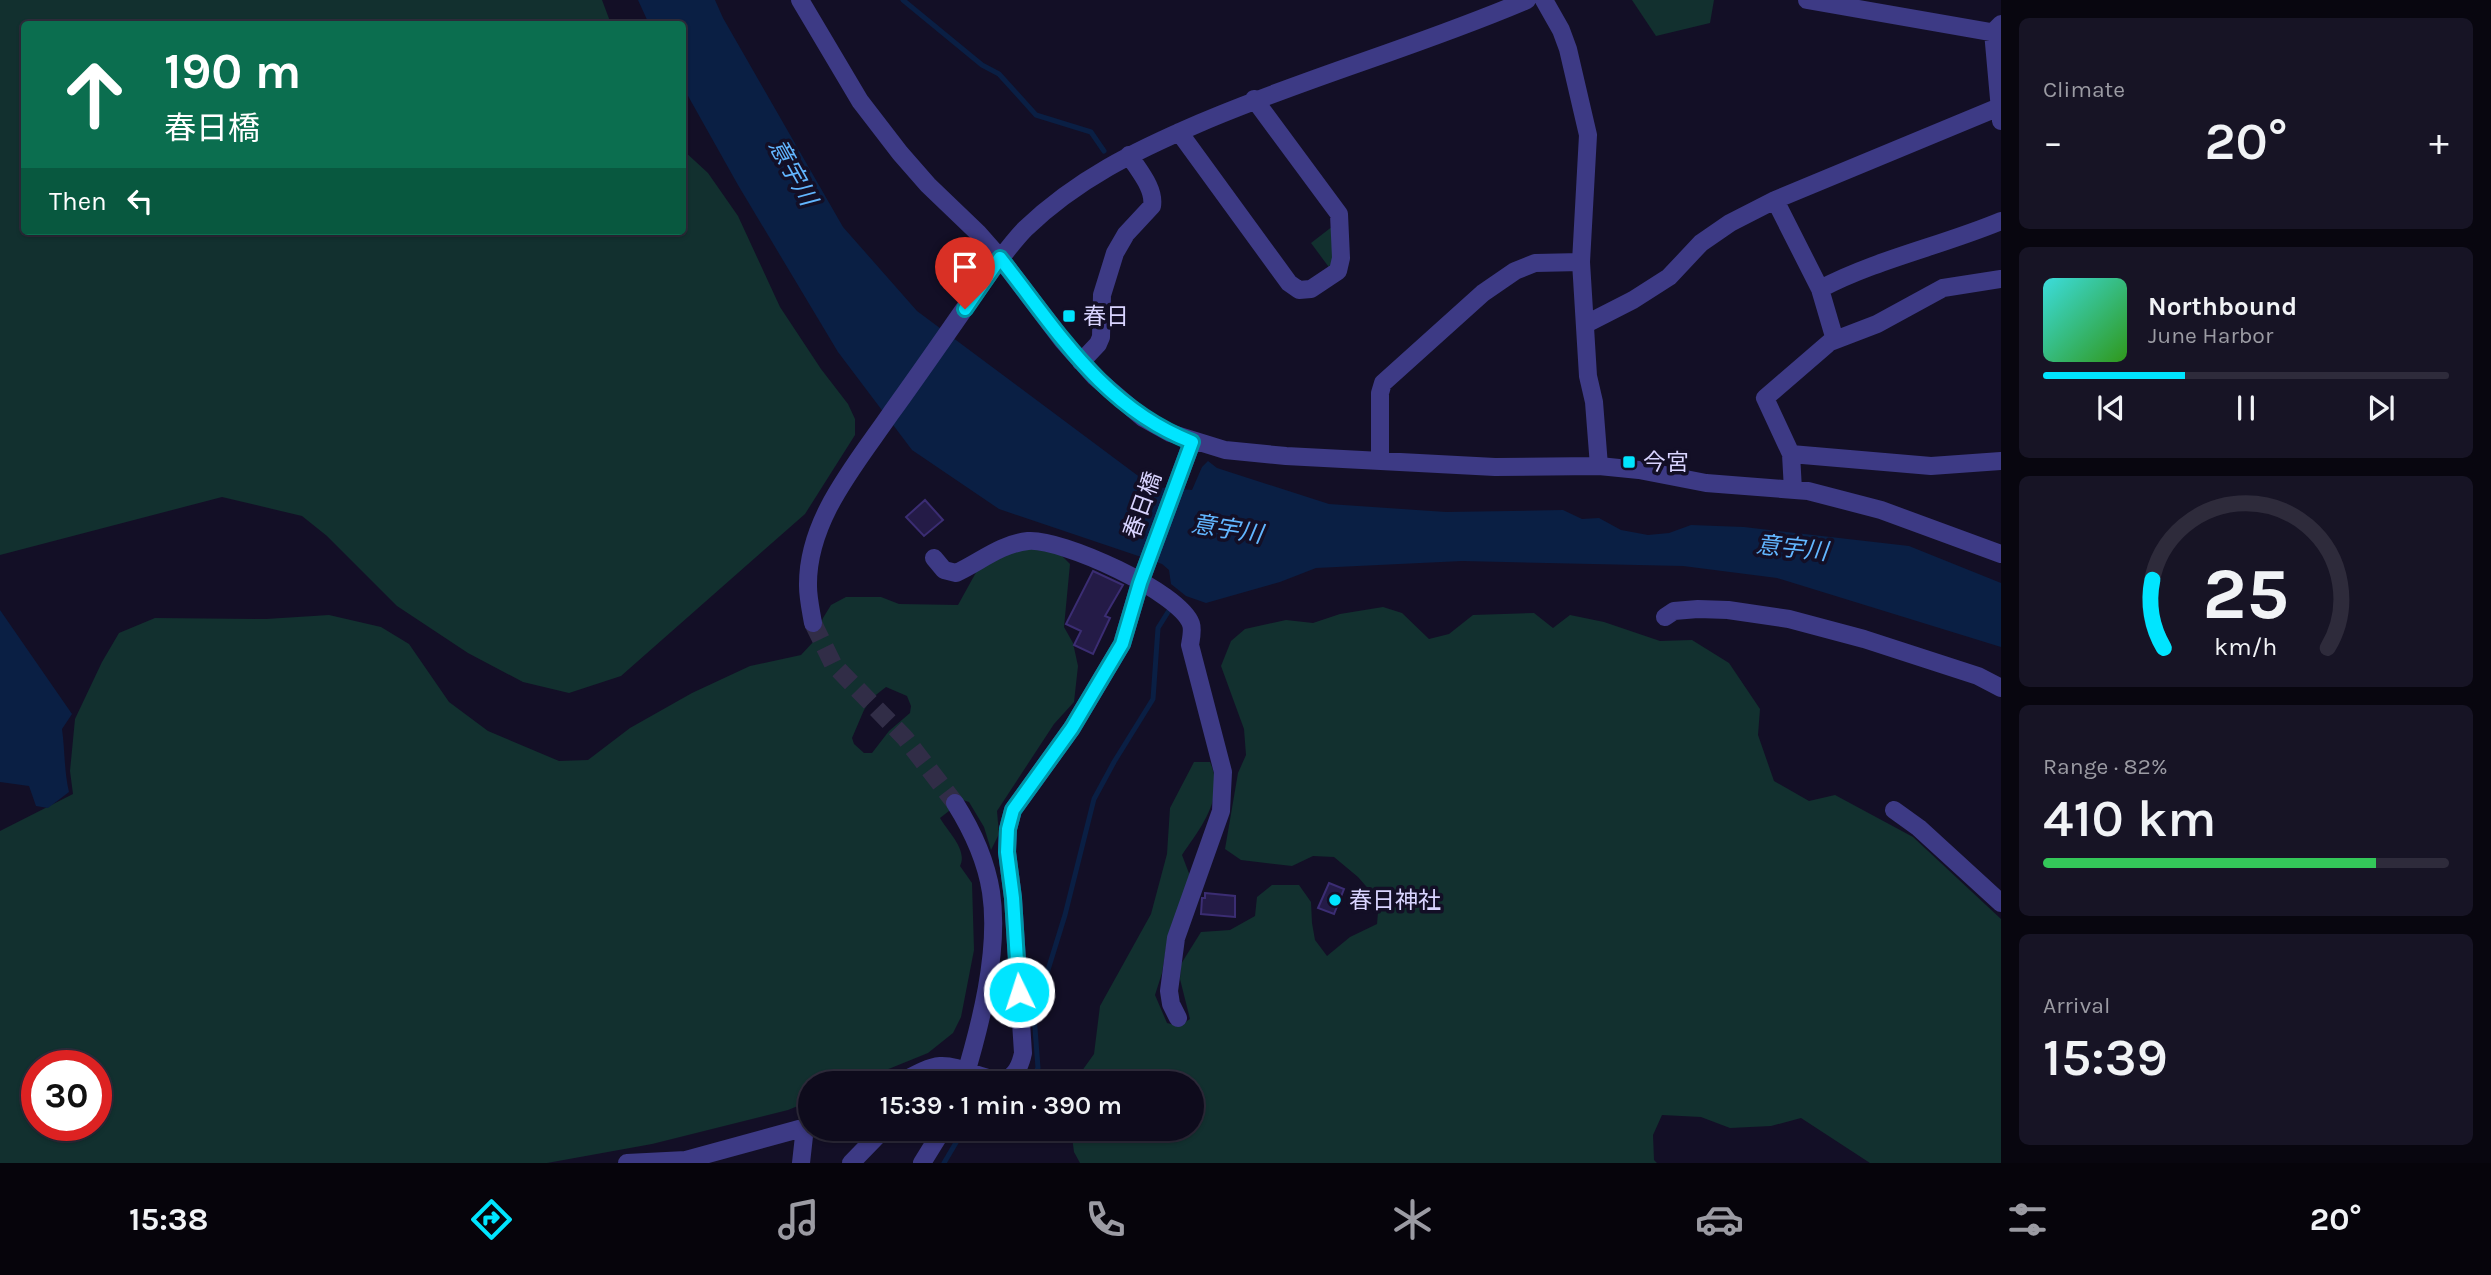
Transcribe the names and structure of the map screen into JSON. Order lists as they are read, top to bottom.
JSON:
{
  "streets": {
    "street": ["春日橋"]
  },
  "water": ["意宇川"],
  "places": {
    "transit": ["春日", "今宮"],
    "other": ["春日神社"]
  },
  "page": {
    "tile": [
      "Climate",
      ["Range · 82%", "410 km"],
      ["Arrival", "15:39"]
    ],
    "turn": ["190 m", "春日橋"],
    "heat": ["−", "20°", "+"],
    "then": "Then",
    "song": ["Northbound", "June Harbor"],
    "limit": "30",
    "trip": "15:39 · 1 min · 390 m",
    "tabs": ["15:38", "20°"],
    "gauge": ["25", "km/h"]
  }
}
